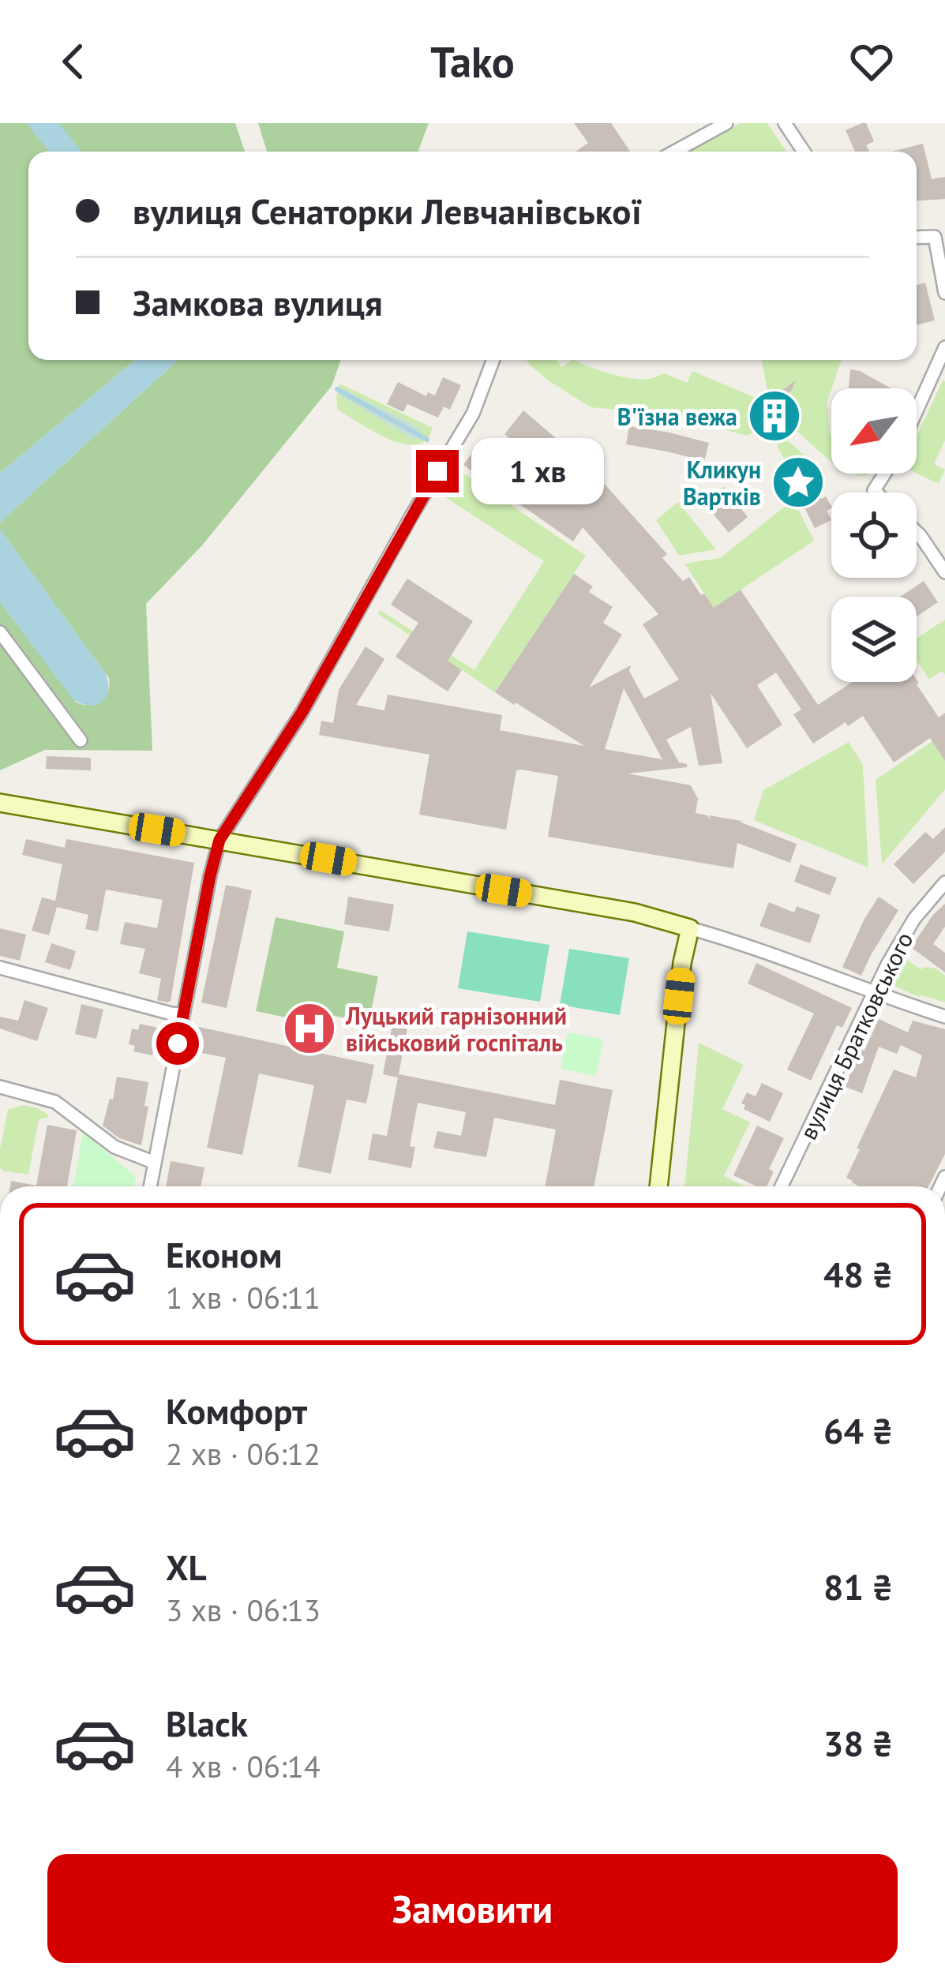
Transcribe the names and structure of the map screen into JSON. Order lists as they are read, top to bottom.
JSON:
{
  "streets": {
    "street": ["вулиця Братковського"]
  },
  "places": {
    "building": ["В'їзна вежа"],
    "place": ["Кликун Вартків"],
    "hospital": ["Луцький гарнізонний військовий госпіталь"]
  },
  "north": "bottom left",
  "page": {
    "header": "Tako",
    "banner": ["вулиця Сенаторки Левчанівської", "Замкова вулиця"],
    "bubble": "1 хв",
    "list": [
      {
        "name": "Економ",
        "note": "1 хв · 06:11",
        "value": "48 ₴"
      },
      {
        "name": "Комфорт",
        "note": "2 хв · 06:12",
        "value": "64 ₴"
      },
      {
        "name": "XL",
        "note": "3 хв · 06:13",
        "value": "81 ₴"
      },
      {
        "name": "Black",
        "note": "4 хв · 06:14",
        "value": "38 ₴"
      }
    ],
    "buttons": "Замовити"
  }
}
